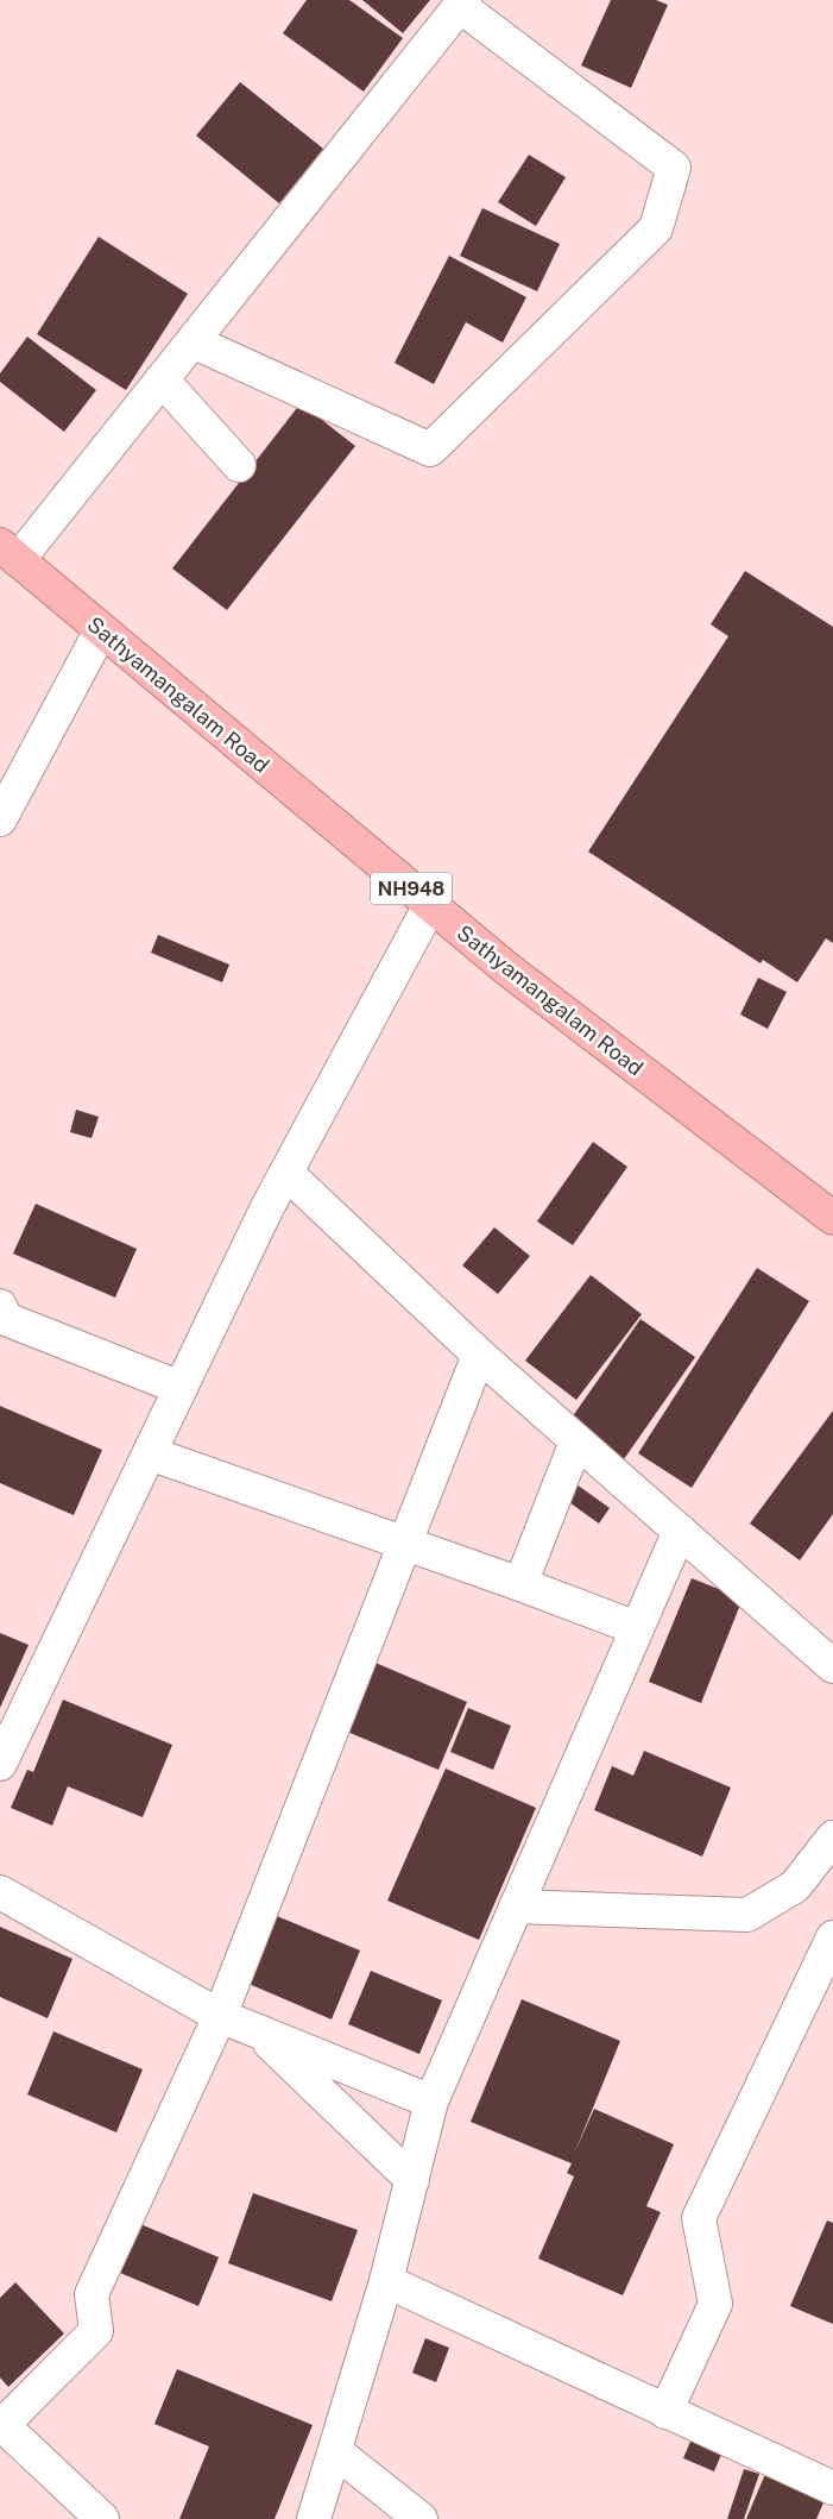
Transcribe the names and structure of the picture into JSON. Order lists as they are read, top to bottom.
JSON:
{
  "streets": {
    "highway": ["Sathyamangalam Road", "NH948"]
  }
}
